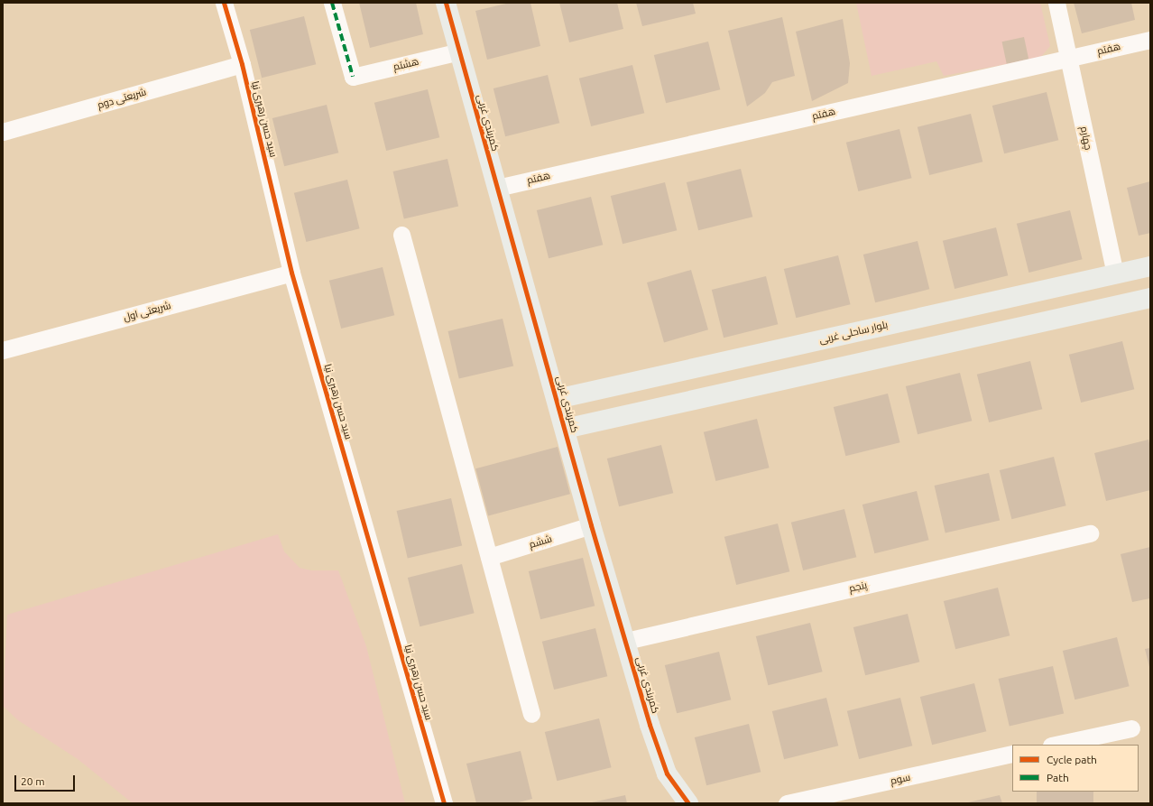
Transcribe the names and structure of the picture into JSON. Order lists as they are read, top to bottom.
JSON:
{
  "streets": {
    "street": [
      "هفتم",
      "هشتم",
      "شریعتی دوم",
      "سید حسن رهبری نیا",
      "کمربندی غربی",
      "چهارم",
      "شریعتی اول",
      "بلوار ساحلی غربی",
      "ششم",
      "پنجم",
      "سوم"
    ]
  },
  "crossings": [
    ["هفتم", "کمربندی غربی"],
    ["هفتم", "چهارم"],
    ["هشتم", "کمربندی غربی"],
    ["شریعتی دوم", "سید حسن رهبری نیا"],
    ["سید حسن رهبری نیا", "شریعتی اول"],
    ["کمربندی غربی", "بلوار ساحلی غربی"],
    ["کمربندی غربی", "ششم"],
    ["کمربندی غربی", "پنجم"],
    ["چهارم", "بلوار ساحلی غربی"]
  ],
  "legend": ["Cycle path", "Path"],
  "scale_bar": "20 m"
}
